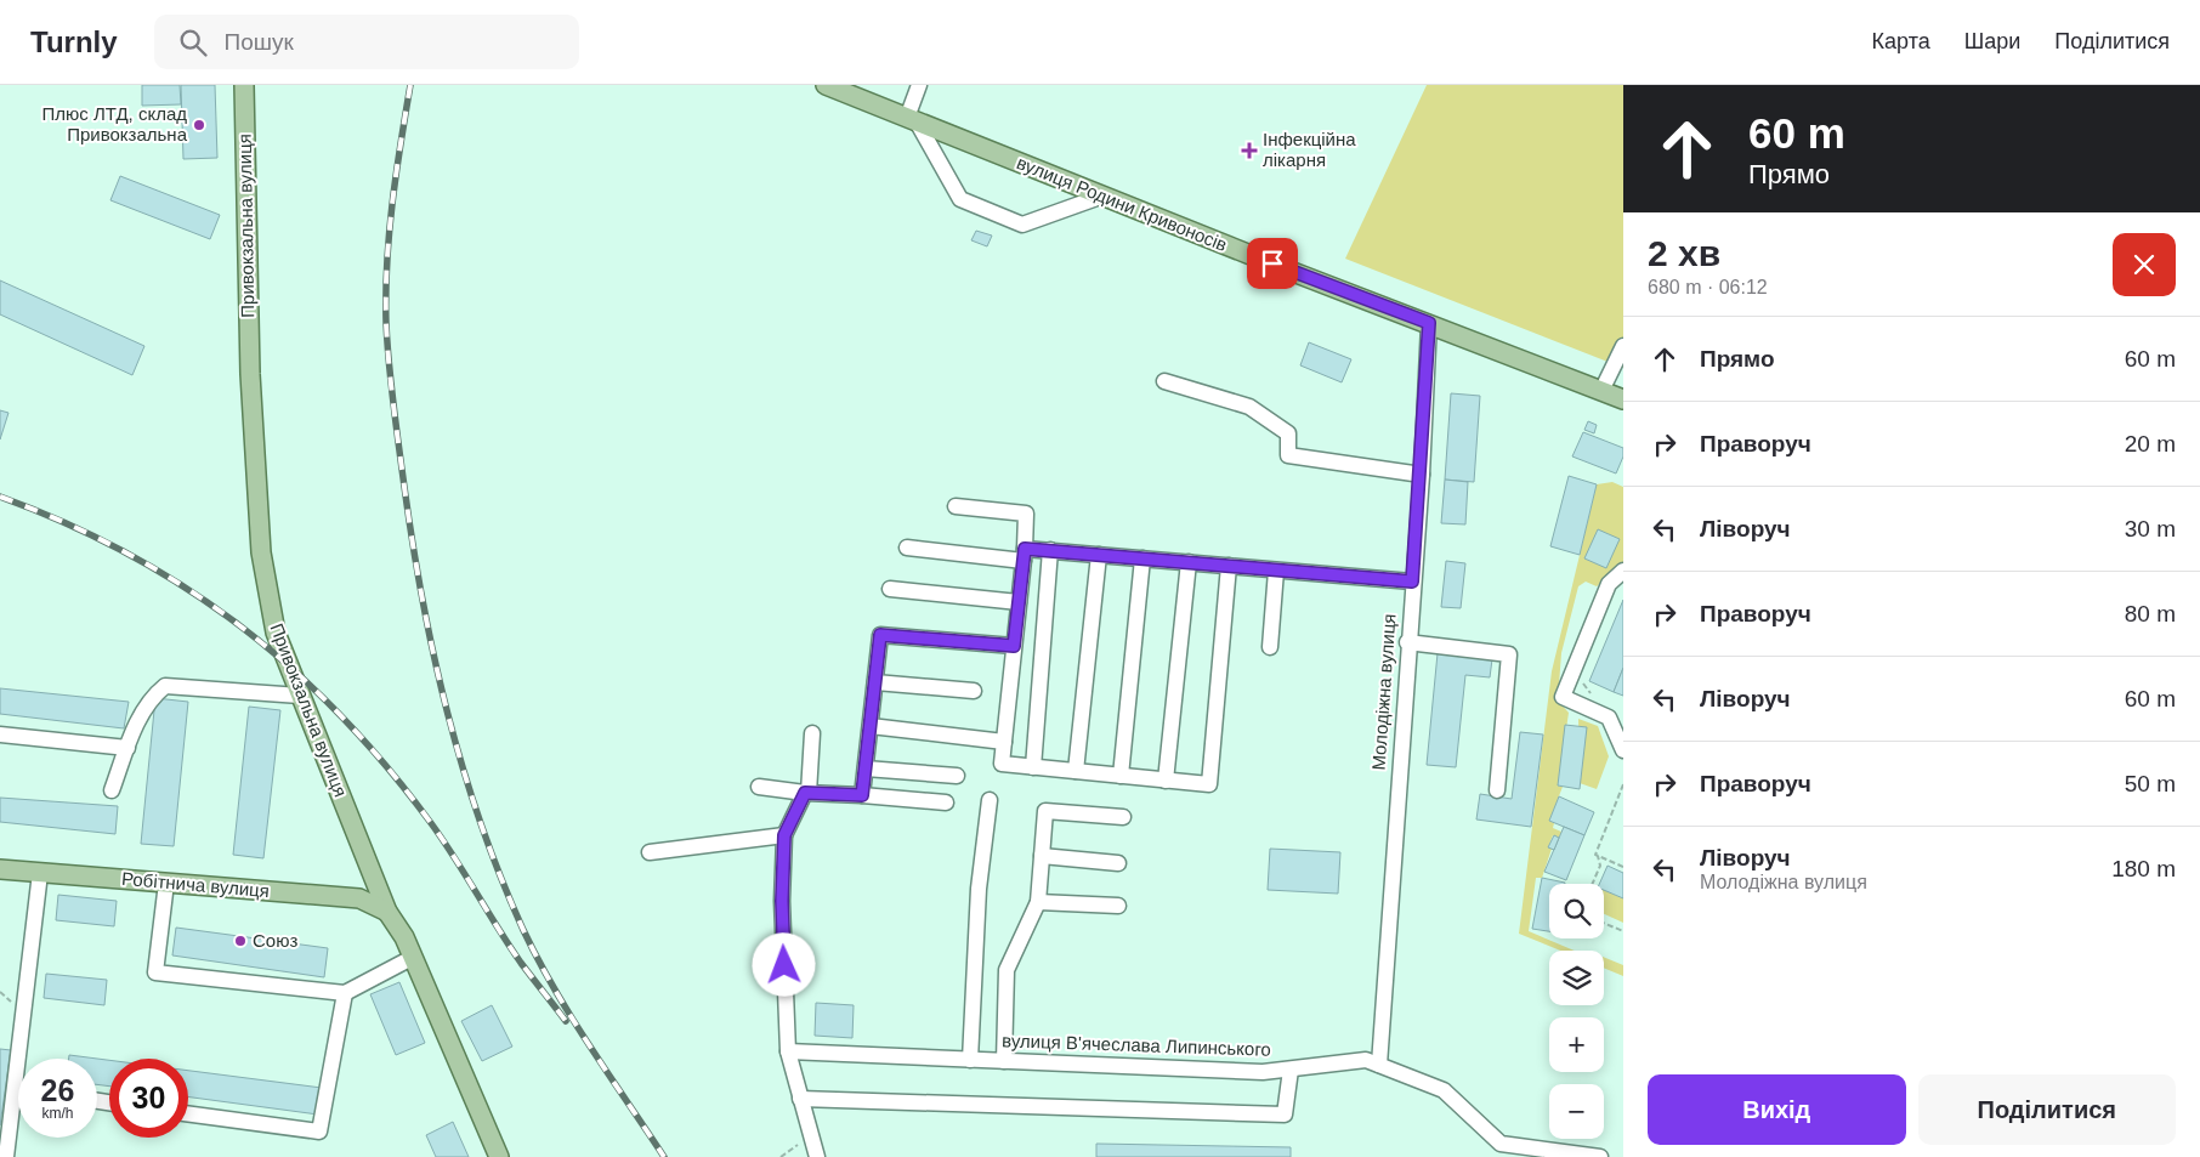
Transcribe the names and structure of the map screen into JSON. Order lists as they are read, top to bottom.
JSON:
{
  "streets": {
    "main road": ["вулиця Родини Кривоносів", "Привокзальна вулиця", "Робітнича вулиця"],
    "street": ["Молодіжна вулиця", "вулиця В'ячеслава Липинського"]
  },
  "crossings": [
    ["вулиця Родини Кривоносів", "Молодіжна вулиця"],
    ["Привокзальна вулиця", "Робітнича вулиця"],
    ["Молодіжна вулиця", "вулиця В'ячеслава Липинського"]
  ],
  "places": {
    "other": ["Плюс ЛТД, склад Привокзальна", "Союз"],
    "health": ["Інфекційна лікарня"]
  },
  "page": {
    "header": "Turnly",
    "search": "Пошук",
    "nav": ["Карта", "Шари", "Поділитися"],
    "turn": ["60 m", "Прямо"],
    "heading": ["2 хв", "680 m · 06:12"],
    "list": [
      {
        "name": "Прямо",
        "value": "60 m"
      },
      {
        "name": "Праворуч",
        "value": "20 m"
      },
      {
        "name": "Ліворуч",
        "value": "30 m"
      },
      {
        "name": "Праворуч",
        "value": "80 m"
      },
      {
        "name": "Ліворуч",
        "value": "60 m"
      },
      {
        "name": "Праворуч",
        "value": "50 m"
      },
      {
        "name": "Ліворуч",
        "note": "Молодіжна вулиця",
        "value": "180 m"
      }
    ],
    "map_buttons": ["+", "−"],
    "speed": "26 km/h",
    "limit": "30",
    "buttons": ["Вихід", "Поділитися"]
  }
}
